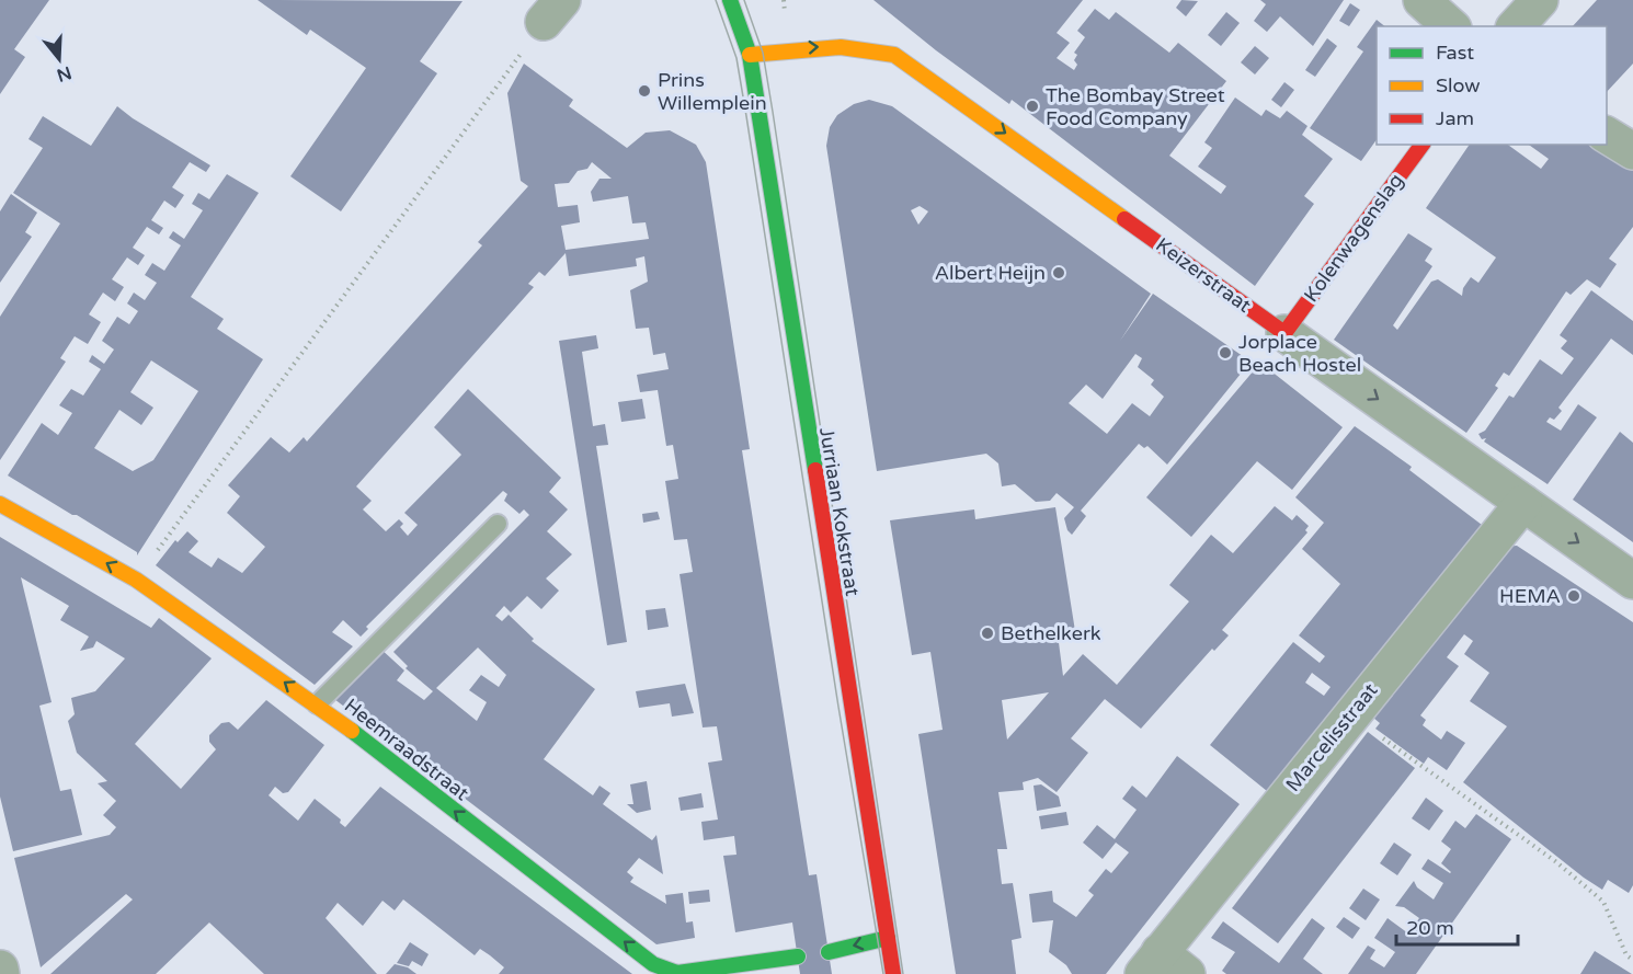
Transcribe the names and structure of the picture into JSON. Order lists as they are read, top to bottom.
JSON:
{
  "streets": {
    "street": [
      "Kolenwagenslag",
      "Keizerstraat",
      "Jurriaan Kokstraat",
      "Marcelisstraat",
      "Heemraadstraat"
    ]
  },
  "crossings": [
    ["Kolenwagenslag", "Keizerstraat"],
    ["Keizerstraat", "Jurriaan Kokstraat"],
    ["Keizerstraat", "Marcelisstraat"]
  ],
  "one_way": ["Keizerstraat", "Heemraadstraat"],
  "places": [
    "Prins Willemplein",
    "The Bombay Street Food Company",
    "Albert Heijn",
    "Jorplace Beach Hostel",
    "HEMA",
    "Bethelkerk"
  ],
  "legend": ["Fast", "Slow", "Jam"],
  "scale_bar": "20 m",
  "north": "bottom"
}
